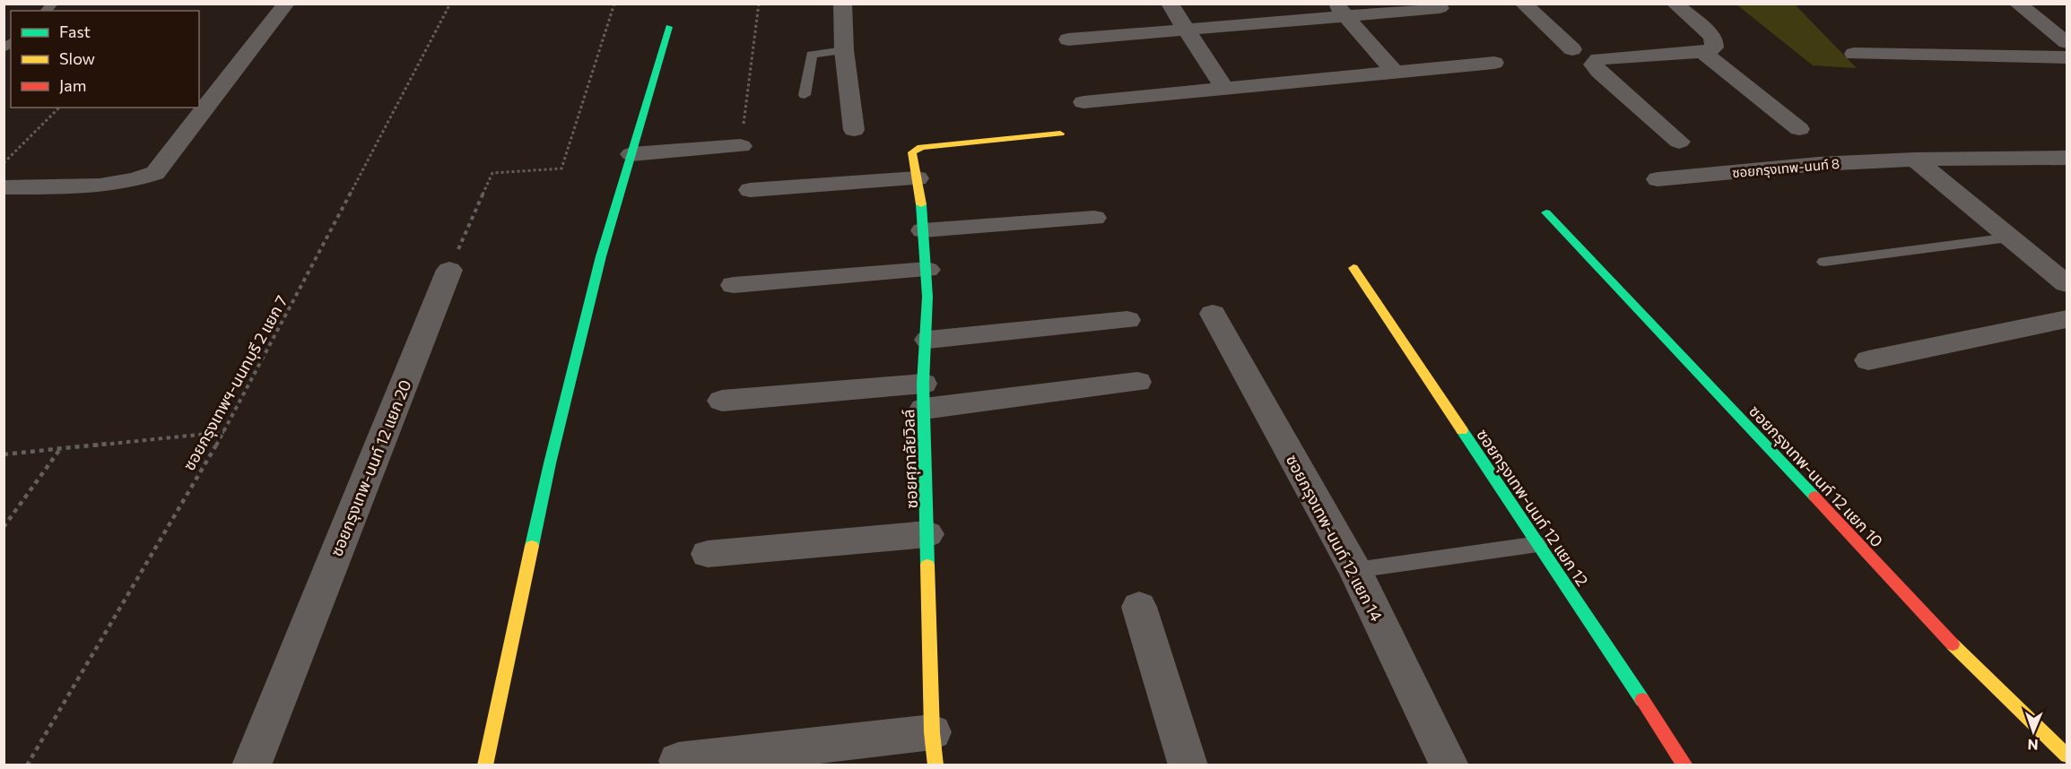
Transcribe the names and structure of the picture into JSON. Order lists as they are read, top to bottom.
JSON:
{
  "streets": {
    "street": [
      "ซอยกรุงเทพ-นนท์ 8",
      "ซอยศุภาลัยวิลล์",
      "ซอยกรุงเทพ-นนท์ 12 แยก 20",
      "ซอยกรุงเทพ-นนท์ 12 แยก 10",
      "ซอยกรุงเทพ-นนท์ 12 แยก 12",
      "ซอยกรุงเทพ-นนท์ 12 แยก 14"
    ],
    "path": ["ซอยกรุงเทพฯ-นนทบุรี 2 แยก 7"]
  },
  "legend": ["Fast", "Slow", "Jam"],
  "north": "bottom"
}
